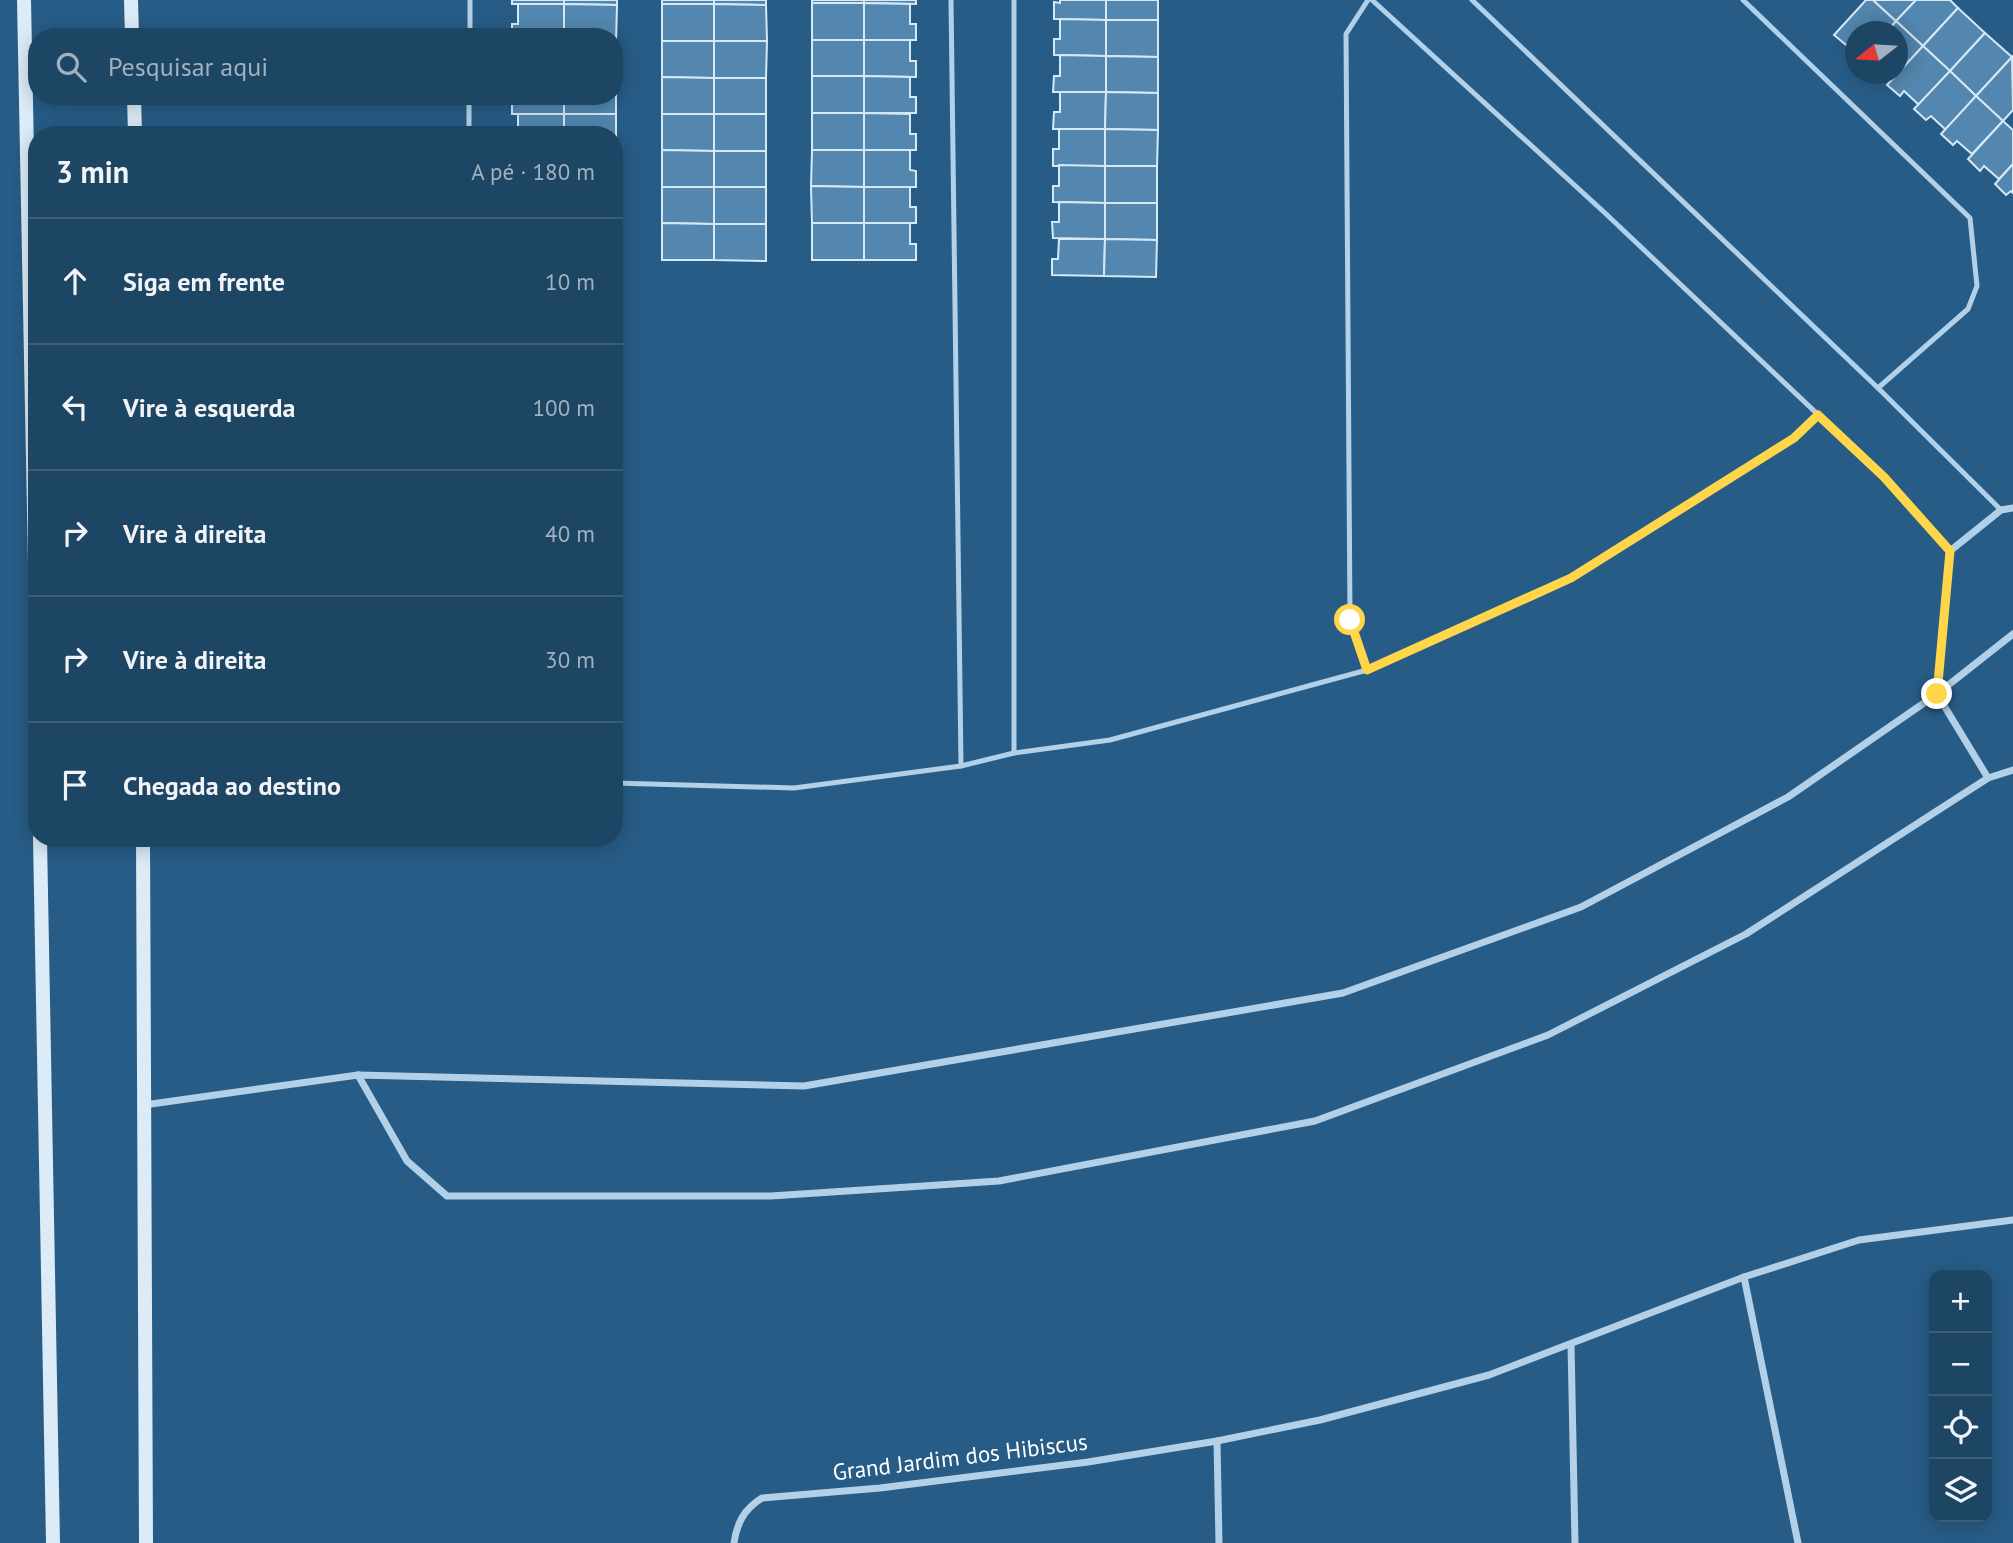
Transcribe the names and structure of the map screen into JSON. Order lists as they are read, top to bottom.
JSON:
{
  "streets": {
    "street": ["Grand Jardim dos Hibiscus"]
  },
  "north": "left",
  "page": {
    "search": "Pesquisar aqui",
    "heading": ["3 min", "A pé · 180 m"],
    "list": [
      ["Siga em frente", "10 m"],
      ["Vire à esquerda", "100 m"],
      ["Vire à direita", "40 m"],
      ["Vire à direita", "30 m"],
      "Chegada ao destino"
    ],
    "map_buttons": ["+", "−"]
  }
}
